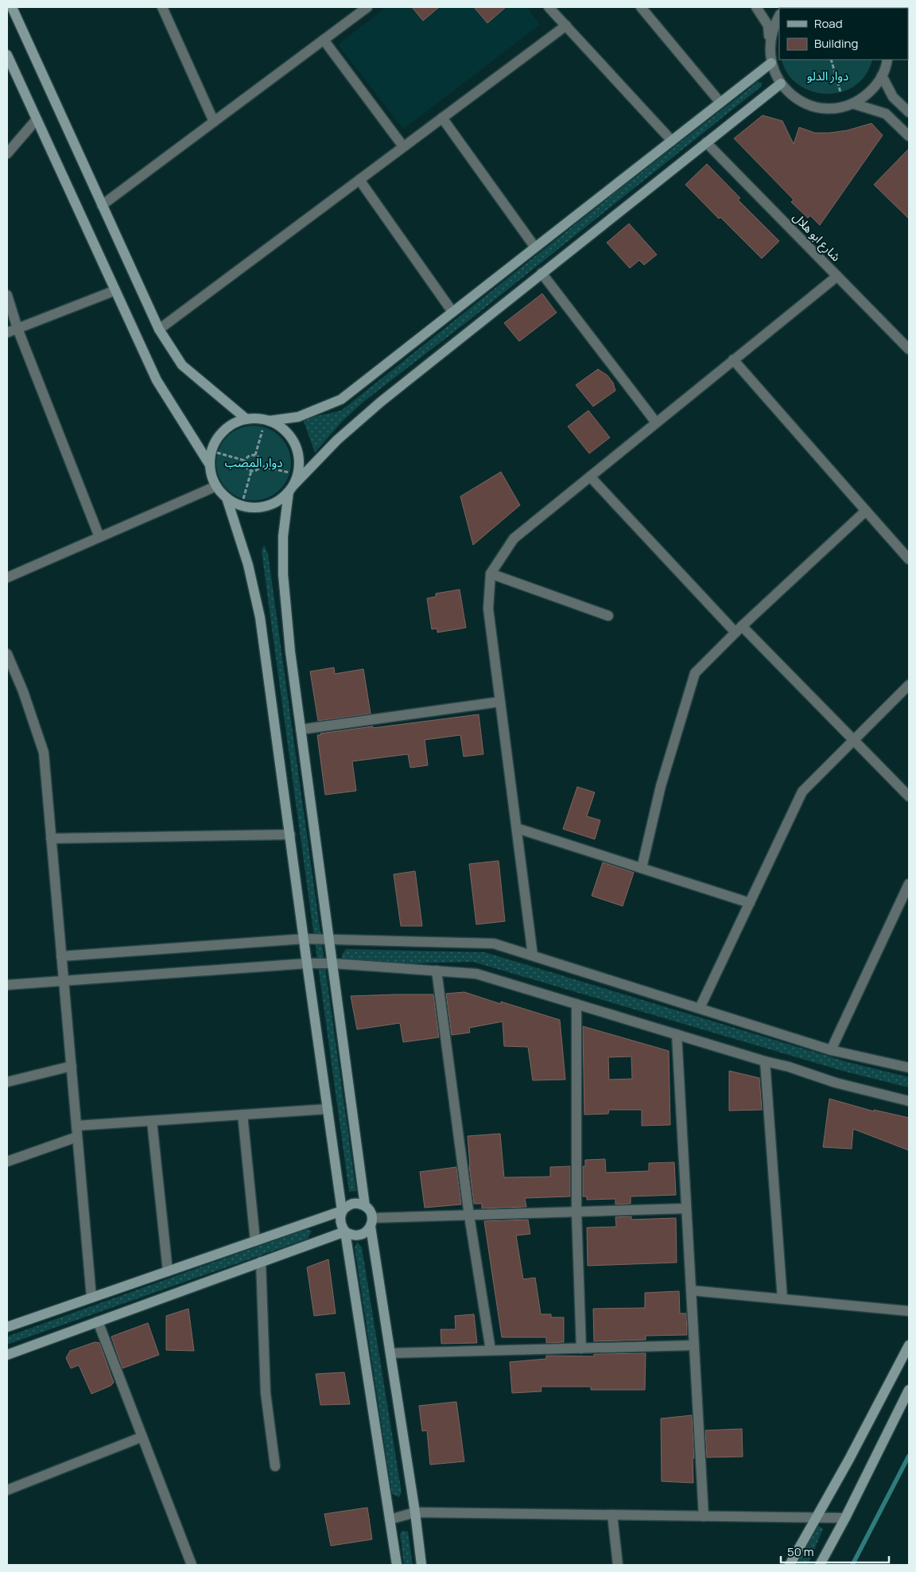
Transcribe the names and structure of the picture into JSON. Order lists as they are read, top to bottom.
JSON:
{
  "streets": {
    "street": ["شارع ابو هلال"]
  },
  "parks": ["دوار الدلو", "دوار المصب"],
  "legend": ["Road", "Building"],
  "scale_bar": "50 m"
}
